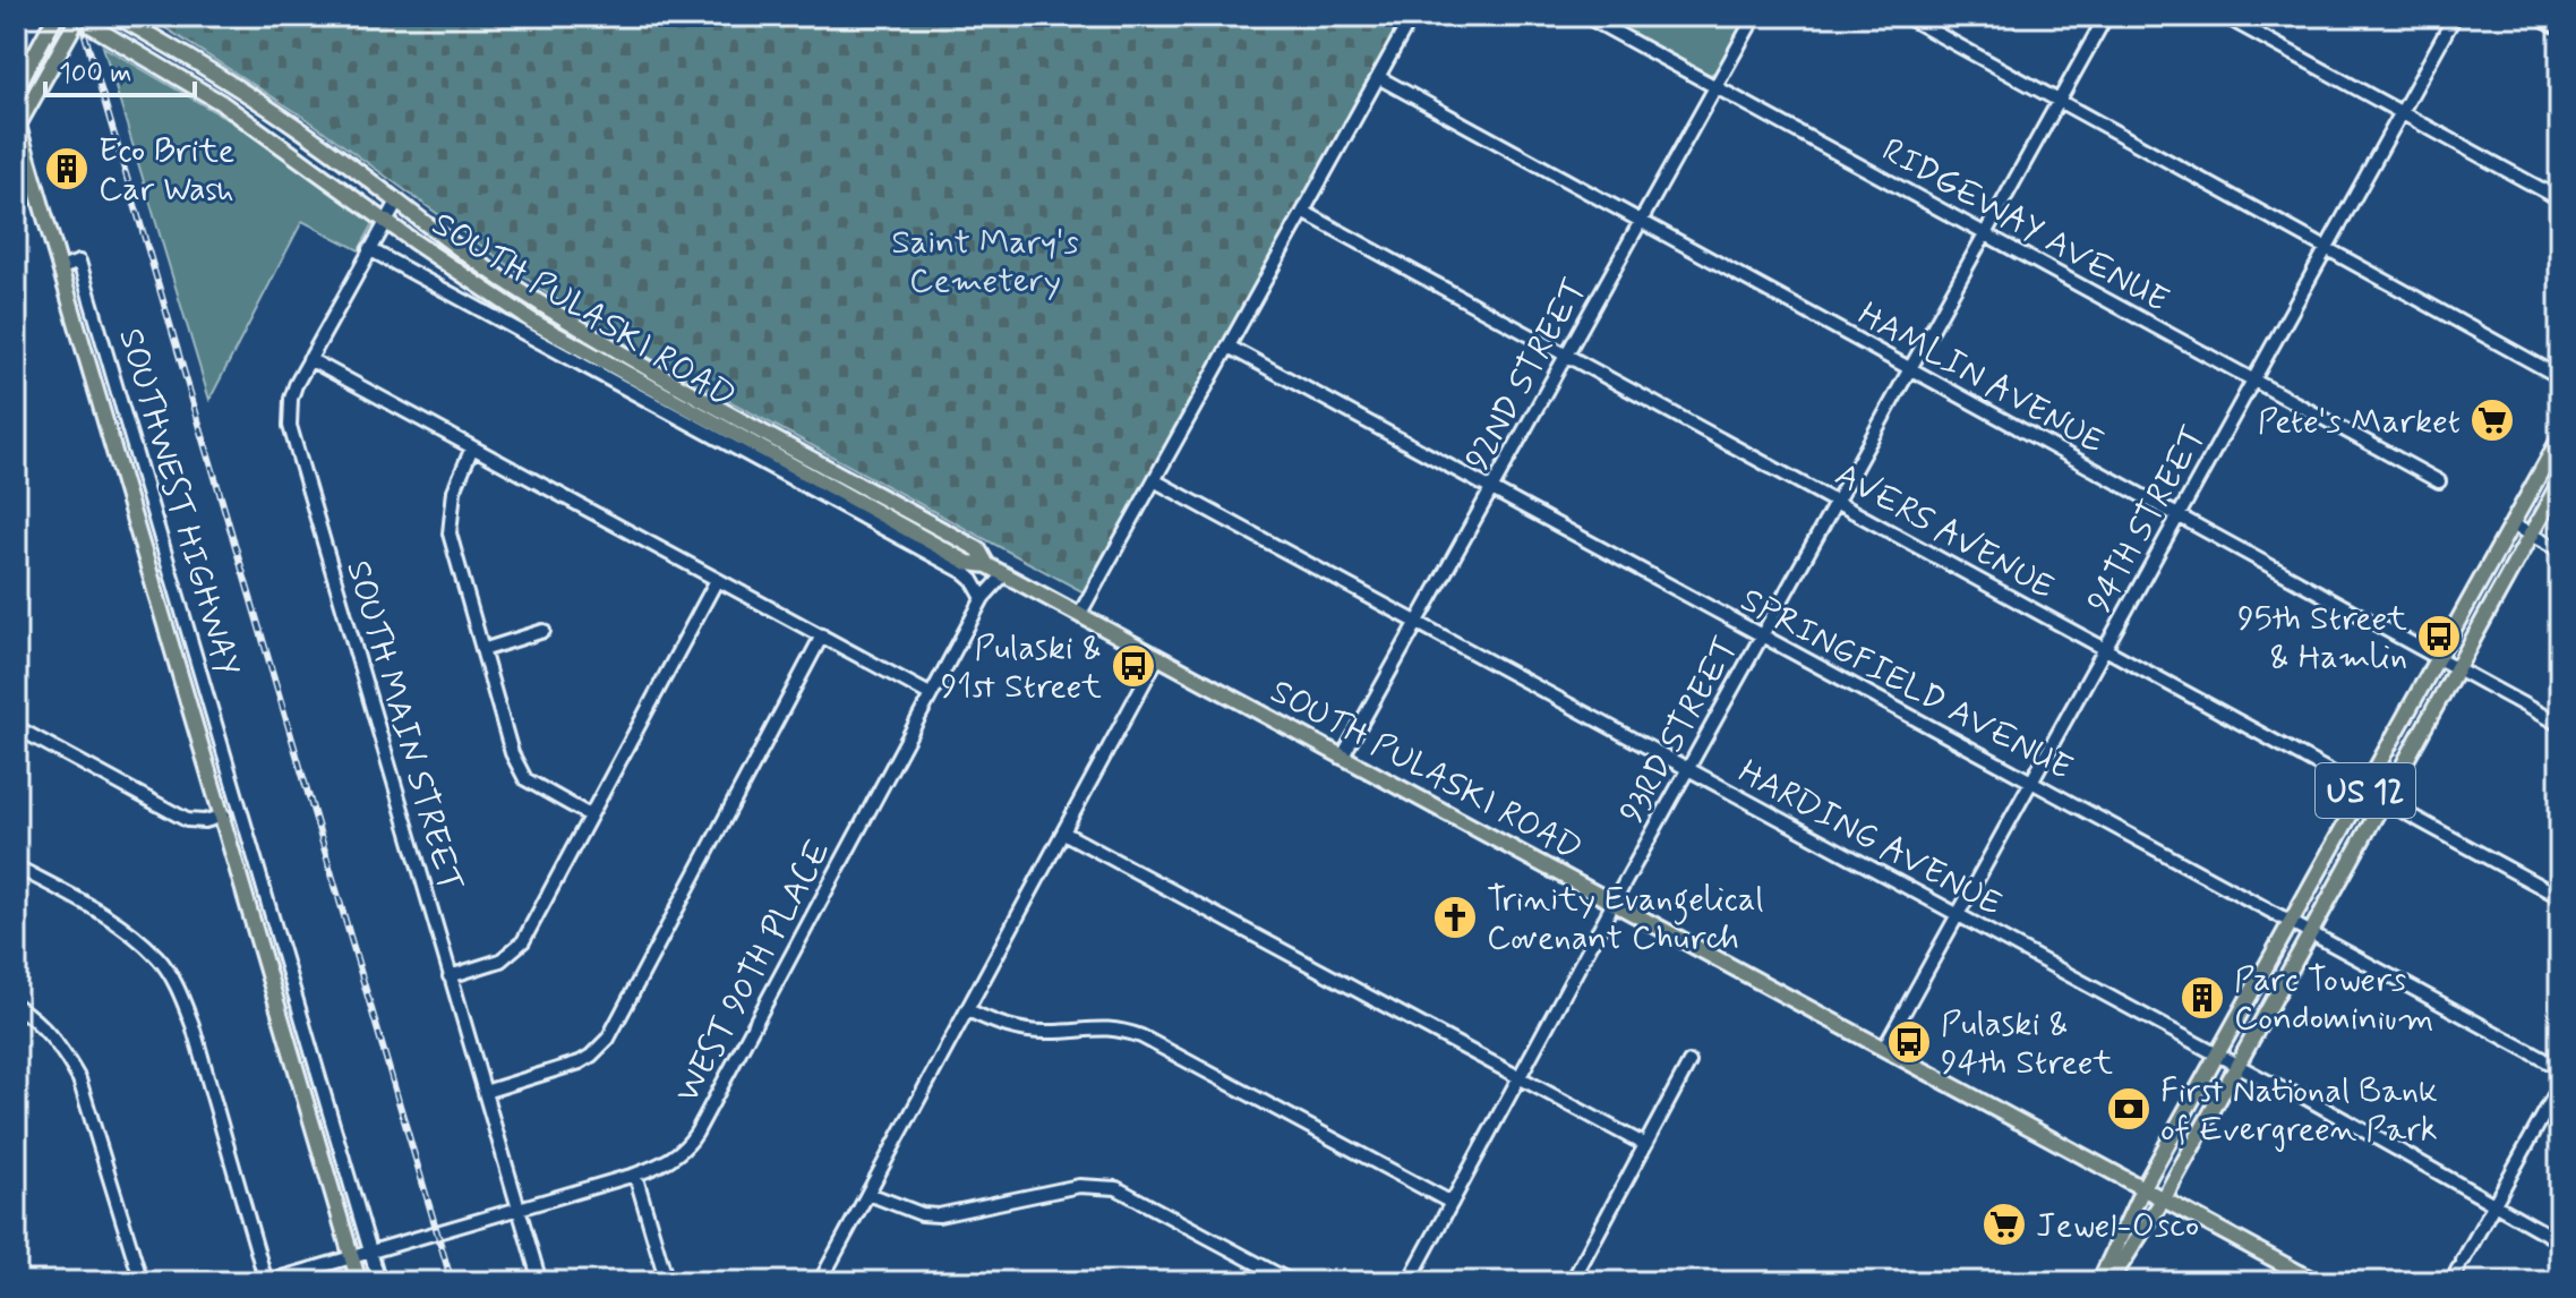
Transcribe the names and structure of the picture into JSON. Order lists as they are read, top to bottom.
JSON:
{
  "streets": {
    "main road": ["SOUTH PULASKI ROAD", "SOUTHWEST HIGHWAY", "US 12"],
    "street": [
      "RIDGEWAY AVENUE",
      "92ND STREET",
      "HAMLIN AVENUE",
      "94TH STREET",
      "AVERS AVENUE",
      "SPRINGFIELD AVENUE",
      "SOUTH MAIN STREET",
      "93RD STREET",
      "HARDING AVENUE",
      "WEST 90TH PLACE"
    ]
  },
  "crossings": [
    ["RIDGEWAY AVENUE", "92ND STREET"],
    ["RIDGEWAY AVENUE", "94TH STREET"],
    ["RIDGEWAY AVENUE", "93RD STREET"],
    ["SOUTH PULASKI ROAD", "92ND STREET"],
    ["SOUTH PULASKI ROAD", "94TH STREET"],
    ["SOUTH PULASKI ROAD", "SOUTH MAIN STREET"],
    ["SOUTH PULASKI ROAD", "93RD STREET"],
    ["SOUTH PULASKI ROAD", "US 12"],
    ["SOUTH PULASKI ROAD", "WEST 90TH PLACE"],
    ["92ND STREET", "HAMLIN AVENUE"],
    ["92ND STREET", "AVERS AVENUE"],
    ["92ND STREET", "SPRINGFIELD AVENUE"],
    ["92ND STREET", "HARDING AVENUE"],
    ["HAMLIN AVENUE", "94TH STREET"],
    ["HAMLIN AVENUE", "93RD STREET"],
    ["HAMLIN AVENUE", "US 12"],
    ["SOUTHWEST HIGHWAY", "WEST 90TH PLACE"],
    ["94TH STREET", "AVERS AVENUE"],
    ["94TH STREET", "SPRINGFIELD AVENUE"],
    ["94TH STREET", "HARDING AVENUE"],
    ["AVERS AVENUE", "93RD STREET"],
    ["AVERS AVENUE", "US 12"],
    ["SPRINGFIELD AVENUE", "93RD STREET"],
    ["SPRINGFIELD AVENUE", "US 12"],
    ["SOUTH MAIN STREET", "WEST 90TH PLACE"],
    ["93RD STREET", "HARDING AVENUE"],
    ["US 12", "HARDING AVENUE"]
  ],
  "parks": ["Saint Mary's Cemetery"],
  "places": {
    "building": ["Eco Brite Car Wash", "Parc Towers Condominium"],
    "supermarket": ["Pete's Market", "Jewel-Osco"],
    "bus stop": ["95th Street & Hamlin", "Pulaski & 91st Street", "Pulaski & 94th Street"],
    "church": ["Trinity Evangelical Covenant Church"],
    "bank": ["First National Bank of Evergreen Park"]
  },
  "scale_bar": "100 m"
}
